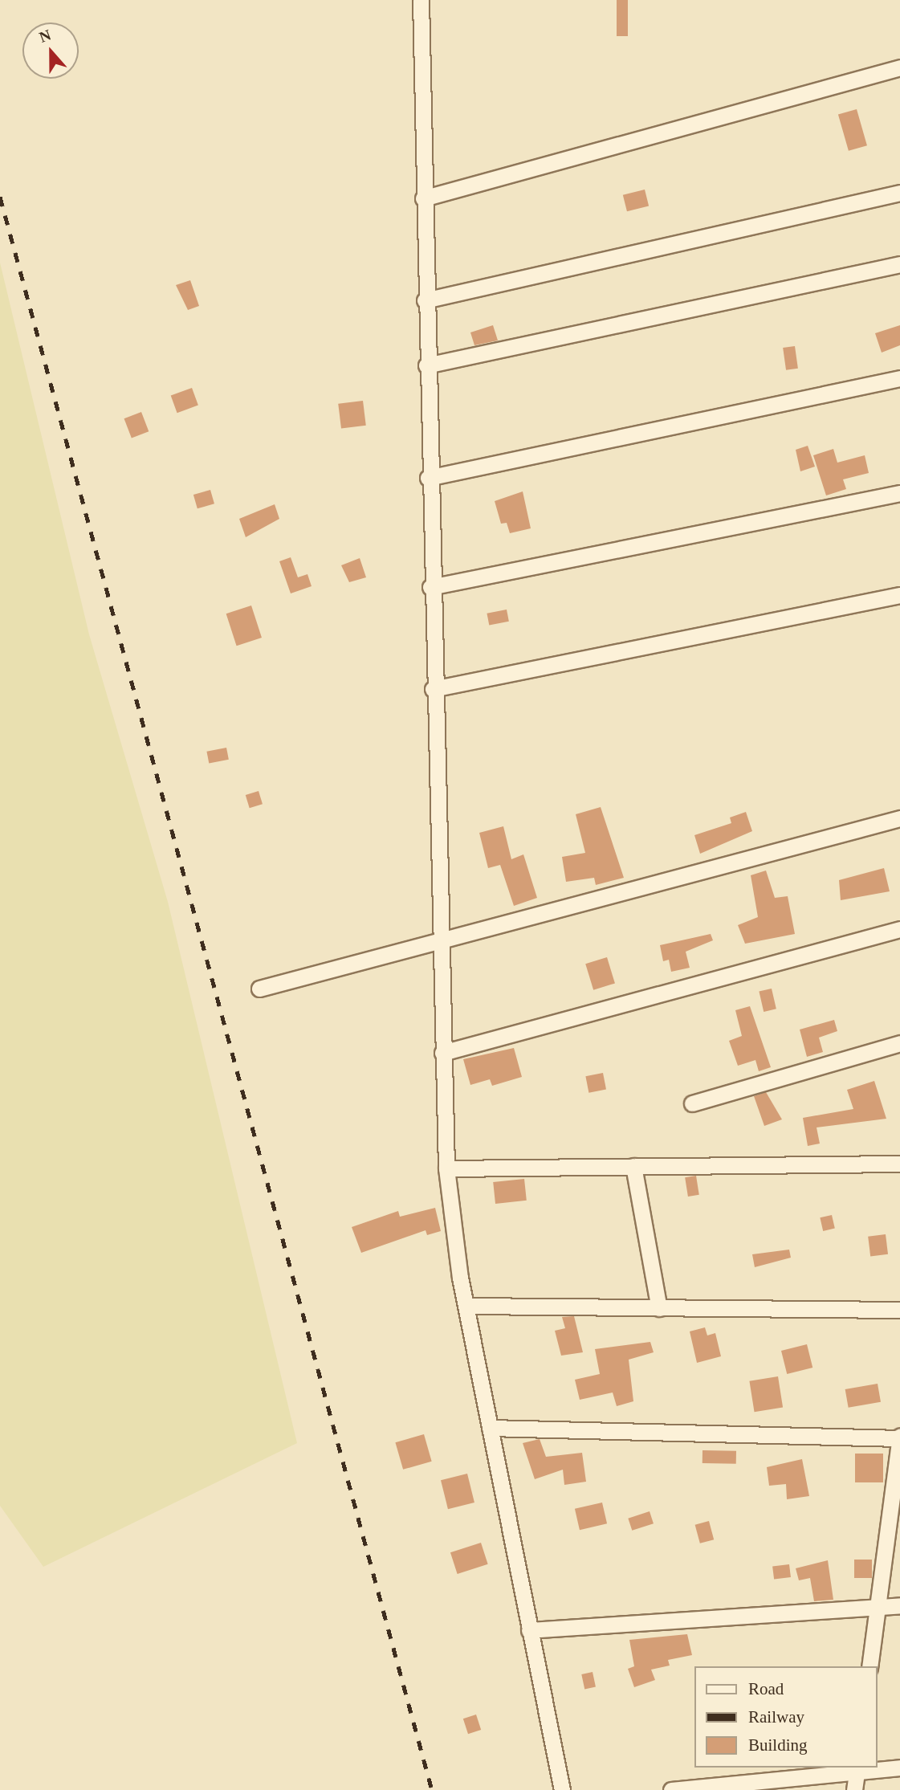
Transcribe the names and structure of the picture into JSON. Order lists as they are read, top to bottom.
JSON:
{
  "legend": ["Road", "Railway", "Building"],
  "north": "top"
}
